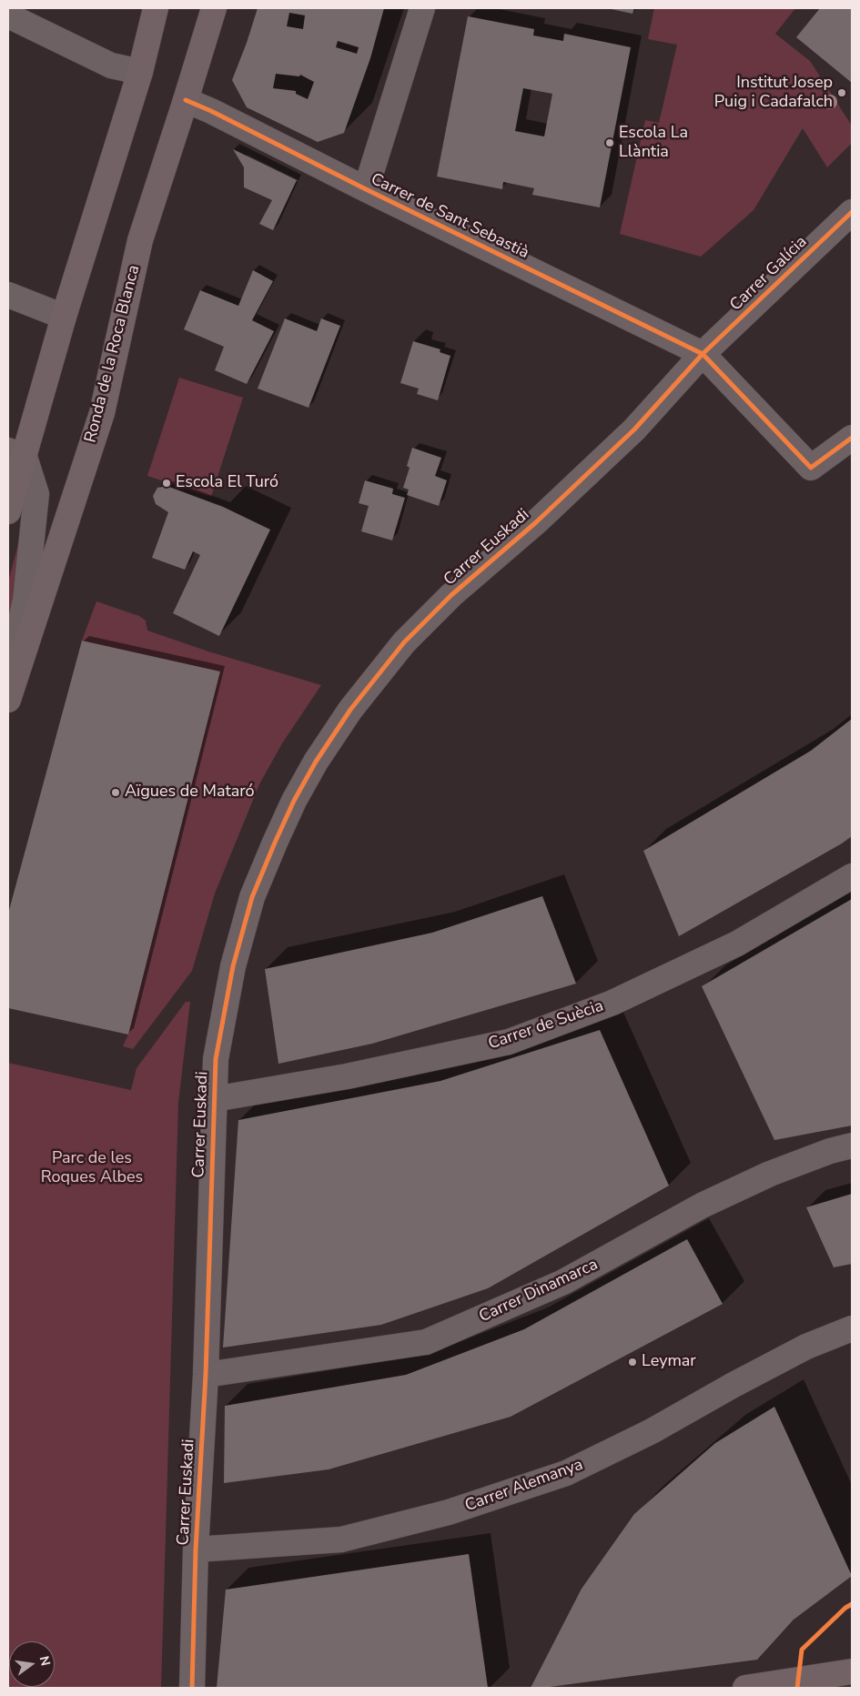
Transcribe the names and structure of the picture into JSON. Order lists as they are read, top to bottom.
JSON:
{
  "streets": {
    "street": [
      "Carrer de Sant Sebastià",
      "Carrer Galícia",
      "Ronda de la Roca Blanca",
      "Carrer Euskadi",
      "Carrer de Suècia",
      "Carrer Dinamarca",
      "Carrer Alemanya"
    ]
  },
  "crossings": [
    ["Carrer de Sant Sebastià", "Carrer Galícia"],
    ["Carrer de Sant Sebastià", "Ronda de la Roca Blanca"],
    ["Carrer de Sant Sebastià", "Carrer Euskadi"],
    ["Carrer Galícia", "Carrer Euskadi"],
    ["Carrer Euskadi", "Carrer de Suècia"],
    ["Carrer Euskadi", "Carrer Dinamarca"],
    ["Carrer Euskadi", "Carrer Alemanya"]
  ],
  "parks": ["Parc de les Roques Albes"],
  "places": [
    "Institut Josep Puig i Cadafalch",
    "Escola La Llàntia",
    "Escola El Turó",
    "Aïgues de Mataró",
    "Leymar"
  ],
  "north": "right"
}
